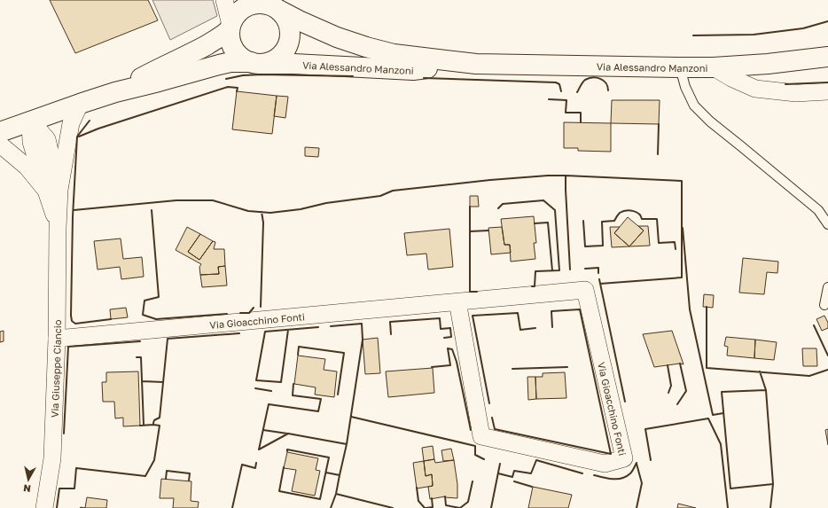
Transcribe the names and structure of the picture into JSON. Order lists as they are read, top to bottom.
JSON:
{
  "streets": {
    "main road": ["Via Alessandro Manzoni"],
    "street": ["Via Gioacchino Fonti", "Via Giuseppe Ciancio"]
  },
  "crossings": [
    ["Via Alessandro Manzoni", "Via Giuseppe Ciancio"],
    ["Via Gioacchino Fonti", "Via Giuseppe Ciancio"]
  ],
  "north": "bottom"
}
